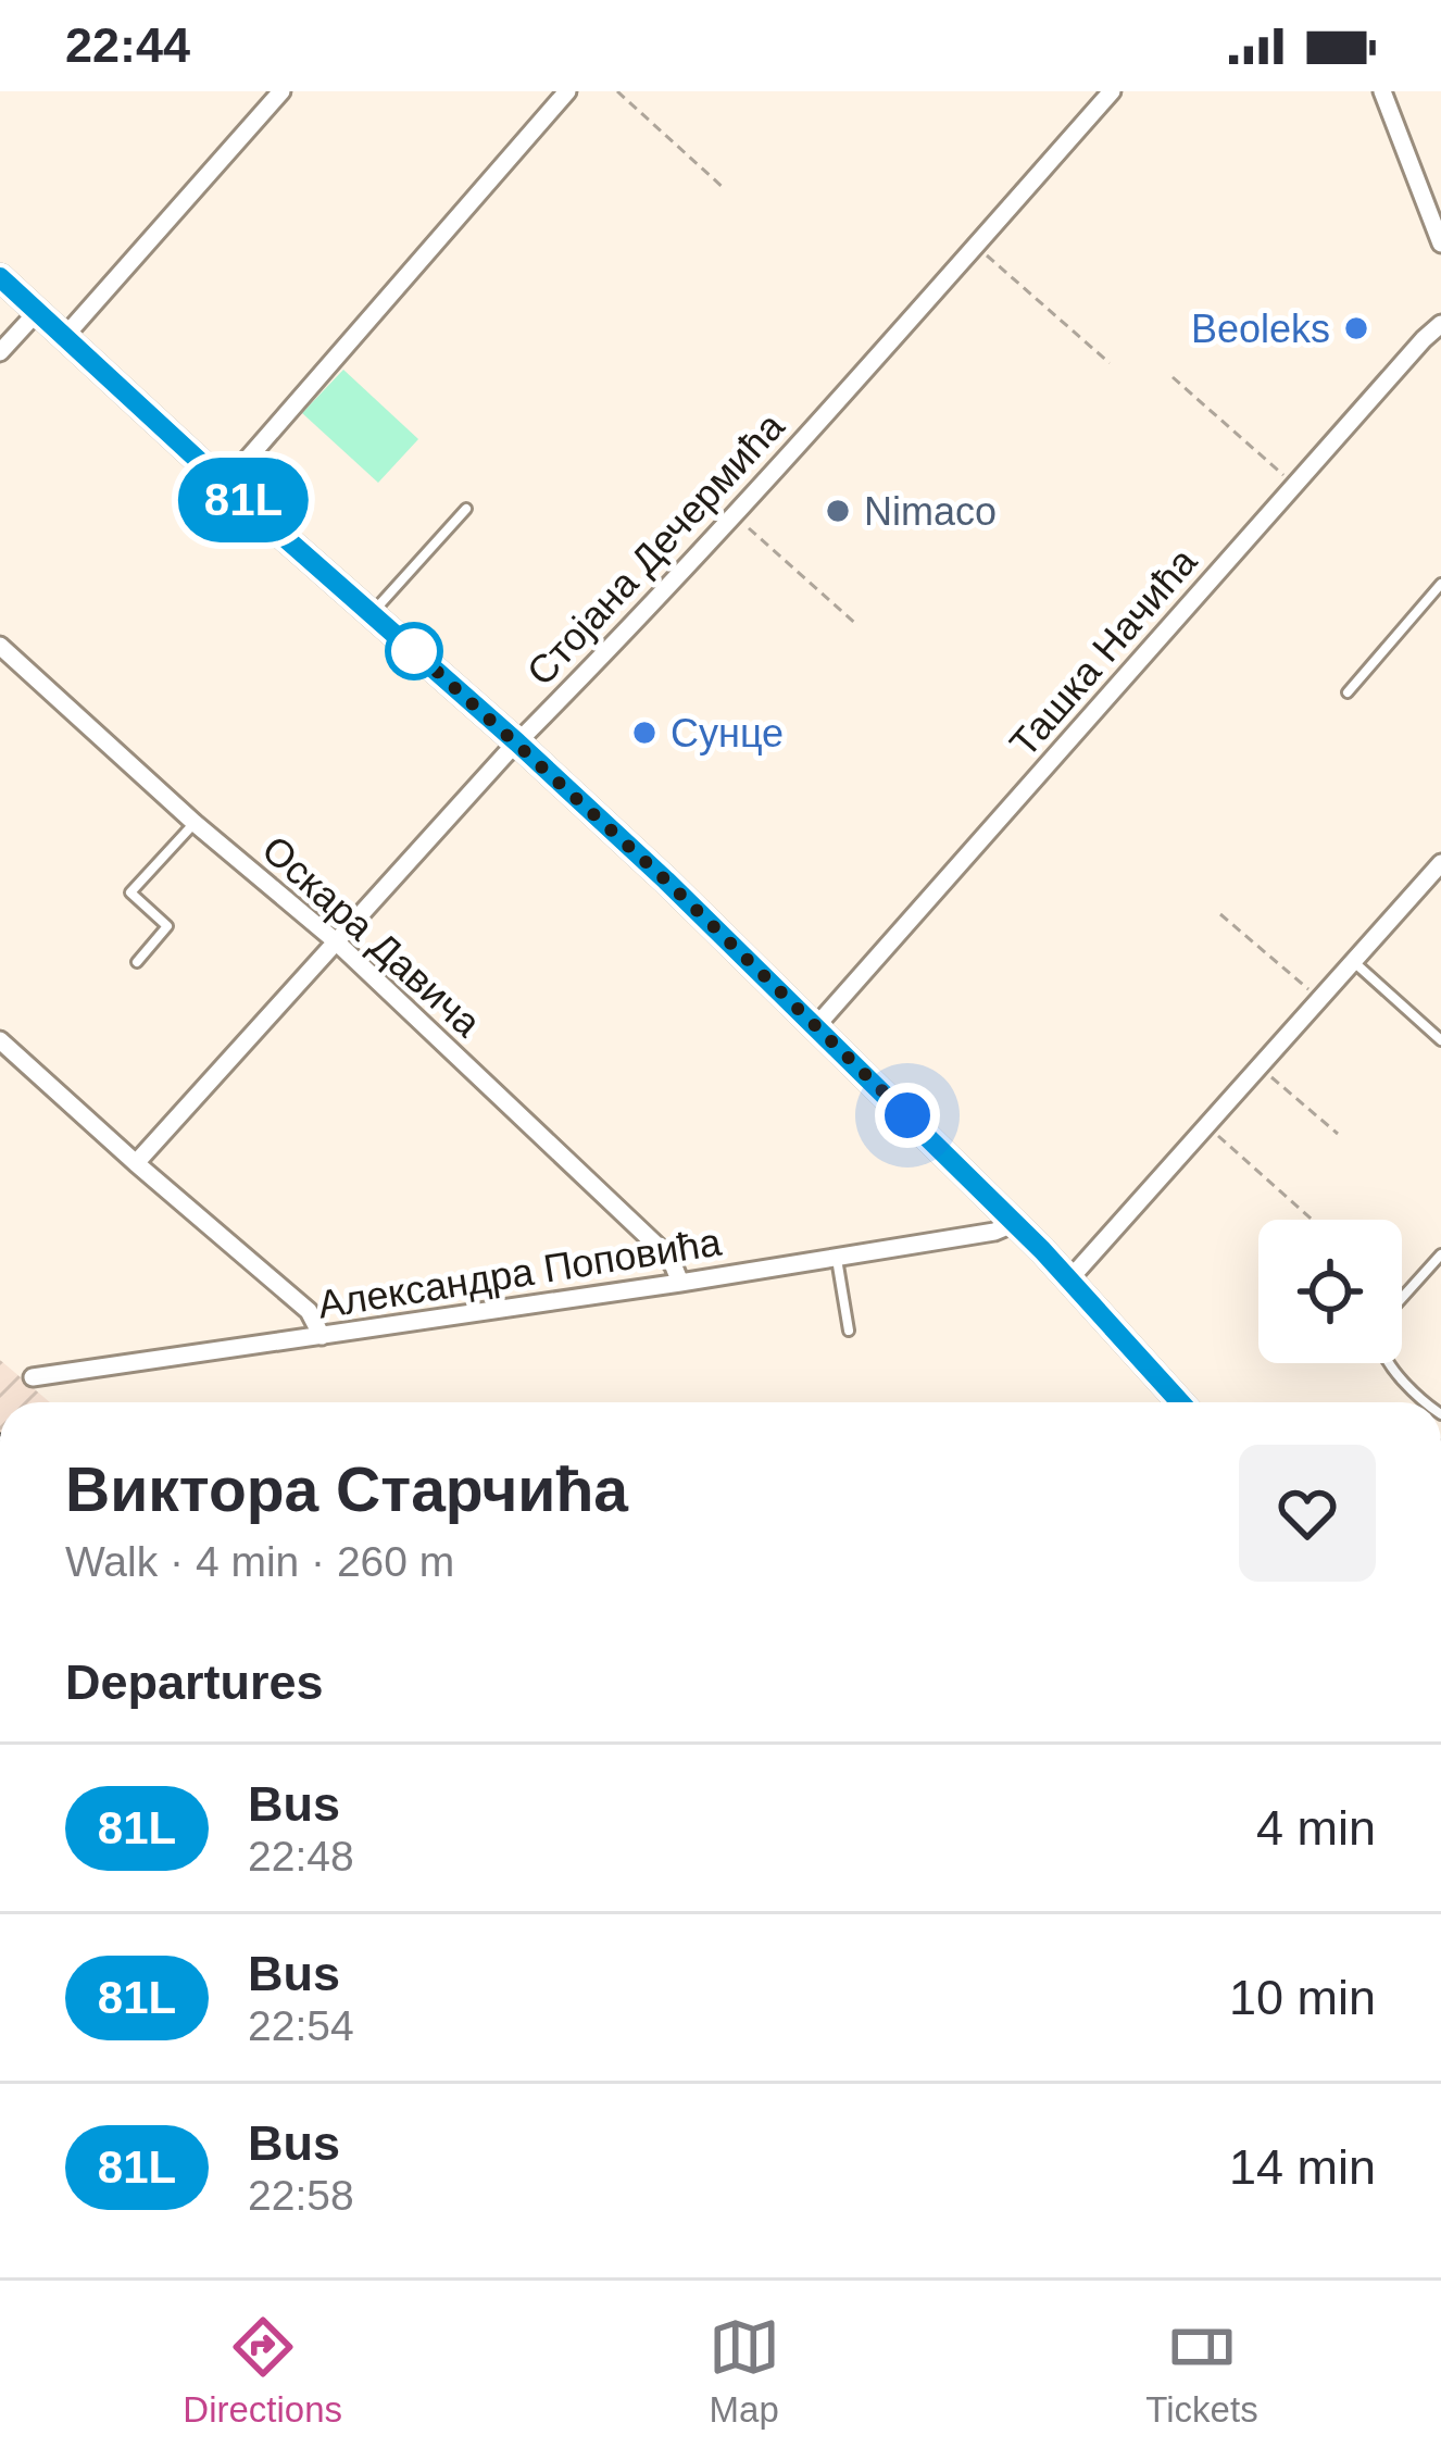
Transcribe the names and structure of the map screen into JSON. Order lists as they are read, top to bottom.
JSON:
{
  "streets": {
    "street": [
      "Стојана Дечермића",
      "Ташка Начића",
      "Оскара Давича",
      "Александра Поповића"
    ]
  },
  "crossings": [
    ["Стојана Дечермића", "Оскара Давича"],
    ["Оскара Давича", "Александра Поповића"]
  ],
  "places": ["Beoleks", "Nimaco", "Сунце"],
  "lines": ["bus line 81L"],
  "page": {
    "status": "22:44",
    "on_map": "81L",
    "heading": [
      ["Виктора Старчића", "Walk · 4 min · 260 m"],
      "Departures"
    ],
    "list": [
      {
        "mark": "81L",
        "name": "Bus",
        "note": "22:48",
        "value": "4 min"
      },
      {
        "mark": "81L",
        "name": "Bus",
        "note": "22:54",
        "value": "10 min"
      },
      {
        "mark": "81L",
        "name": "Bus",
        "note": "22:58",
        "value": "14 min"
      }
    ],
    "tabs": ["Directions", "Map", "Tickets"]
  }
}
